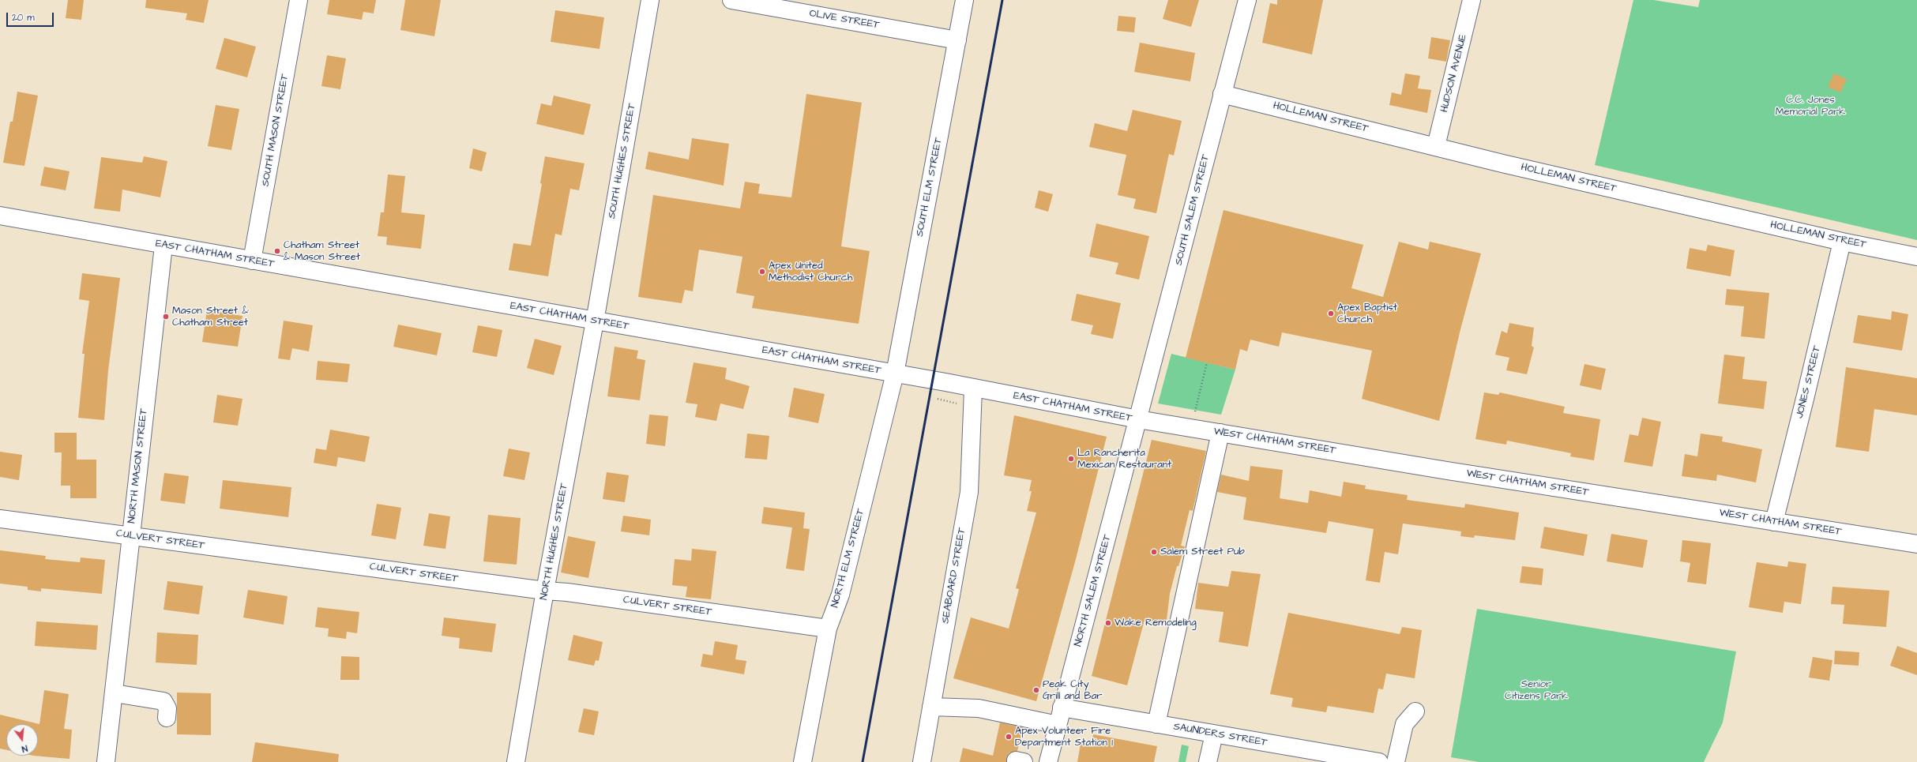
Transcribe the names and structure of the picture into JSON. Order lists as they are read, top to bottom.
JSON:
{
  "streets": {
    "street": [
      "OLIVE STREET",
      "HUDSON AVENUE",
      "HOLLEMAN STREET",
      "SOUTH MASON STREET",
      "SOUTH HUGHES STREET",
      "SOUTH ELM STREET",
      "SOUTH SALEM STREET",
      "EAST CHATHAM STREET",
      "JONES STREET",
      "WEST CHATHAM STREET",
      "NORTH MASON STREET",
      "CULVERT STREET",
      "NORTH HUGHES STREET",
      "NORTH ELM STREET",
      "SEABOARD STREET",
      "NORTH SALEM STREET",
      "SAUNDERS STREET"
    ]
  },
  "crossings": [
    ["OLIVE STREET", "SOUTH ELM STREET"],
    ["HUDSON AVENUE", "HOLLEMAN STREET"],
    ["HOLLEMAN STREET", "SOUTH SALEM STREET"],
    ["HOLLEMAN STREET", "JONES STREET"],
    ["SOUTH MASON STREET", "EAST CHATHAM STREET"],
    ["SOUTH HUGHES STREET", "EAST CHATHAM STREET"],
    ["SOUTH HUGHES STREET", "NORTH HUGHES STREET"],
    ["SOUTH ELM STREET", "EAST CHATHAM STREET"],
    ["SOUTH ELM STREET", "NORTH ELM STREET"],
    ["SOUTH SALEM STREET", "EAST CHATHAM STREET"],
    ["SOUTH SALEM STREET", "WEST CHATHAM STREET"],
    ["SOUTH SALEM STREET", "NORTH SALEM STREET"],
    ["EAST CHATHAM STREET", "WEST CHATHAM STREET"],
    ["EAST CHATHAM STREET", "NORTH MASON STREET"],
    ["EAST CHATHAM STREET", "NORTH HUGHES STREET"],
    ["EAST CHATHAM STREET", "NORTH ELM STREET"],
    ["EAST CHATHAM STREET", "SEABOARD STREET"],
    ["EAST CHATHAM STREET", "NORTH SALEM STREET"],
    ["JONES STREET", "WEST CHATHAM STREET"],
    ["WEST CHATHAM STREET", "NORTH SALEM STREET"],
    ["NORTH MASON STREET", "CULVERT STREET"],
    ["CULVERT STREET", "NORTH HUGHES STREET"],
    ["CULVERT STREET", "NORTH ELM STREET"],
    ["NORTH SALEM STREET", "SAUNDERS STREET"]
  ],
  "parks": ["C.C. Jones Memorial Park", "Senior Citizens Park"],
  "places": [
    "Chatham Street & Mason Street",
    "Apex United Methodist Church",
    "Apex Baptist Church",
    "Mason Street & Chatham Street",
    "La Rancherita Mexican Restaurant",
    "Salem Street Pub",
    "Wake Remodeling",
    "Peak City Grill and Bar",
    "Apex Volunteer Fire Department Station 1"
  ],
  "scale_bar": "20 m",
  "north": "bottom"
}
